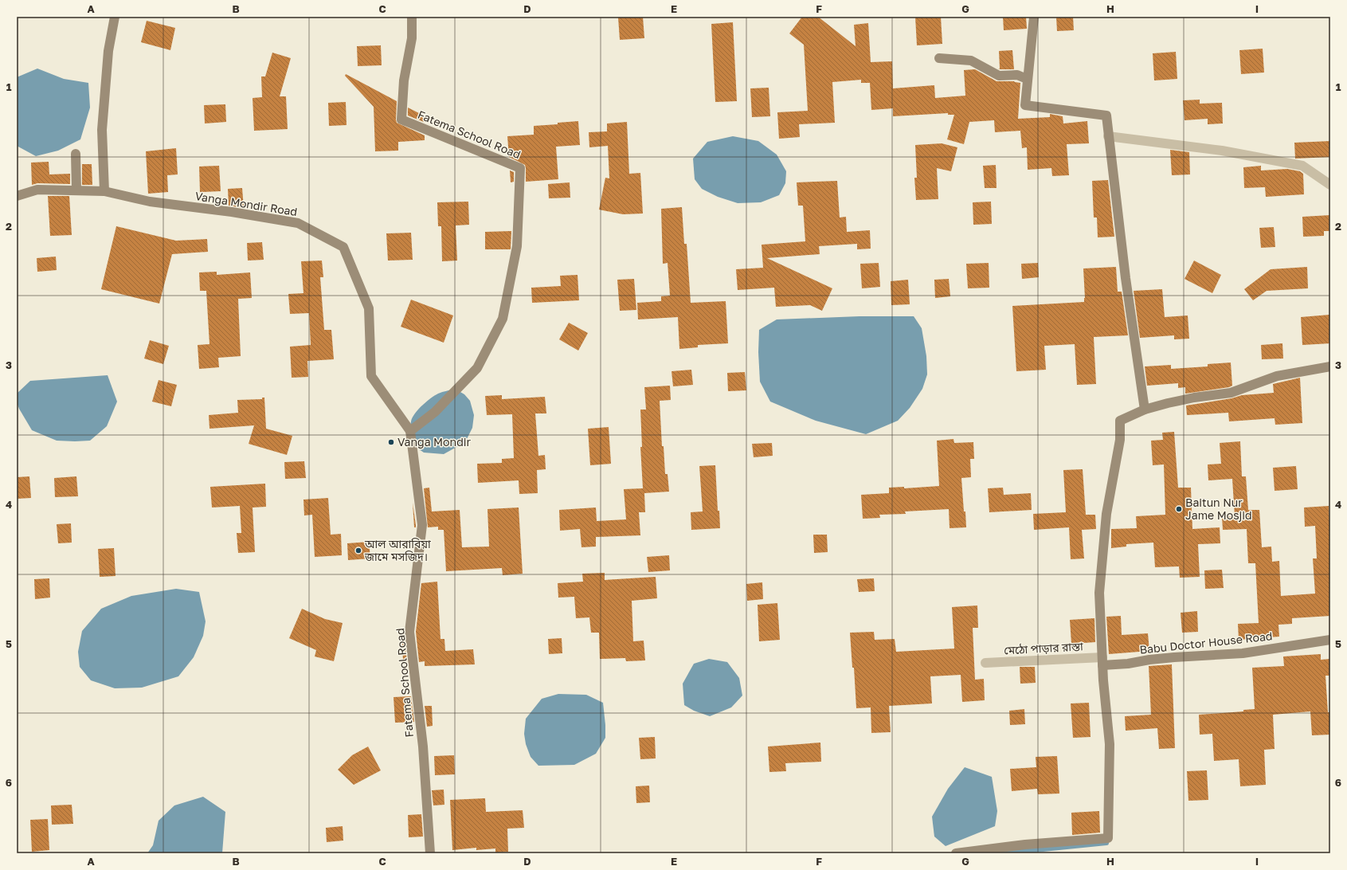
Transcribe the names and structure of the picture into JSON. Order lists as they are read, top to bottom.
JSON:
{
  "streets": {
    "street": [
      "Fatema School Road",
      "Vanga Mondir Road",
      "Babu Doctor House Road",
      "মেঠো পাড়ার রাস্তা"
    ]
  },
  "crossings": [
    ["Fatema School Road", "Vanga Mondir Road"],
    ["Babu Doctor House Road", "মেঠো পাড়ার রাস্তা"]
  ],
  "places": ["Vanga Mondir", "Baitun Nur Jame Mosjid", "আল আরাবিয়া জামে মসজিদ।"],
  "grid": {
    "columns": [
      "A",
      "B",
      "C",
      "D",
      "E",
      "F",
      "G",
      "H",
      "I"
    ],
    "rows": [
      "1",
      "2",
      "3",
      "4",
      "5",
      "6"
    ]
  }
}
